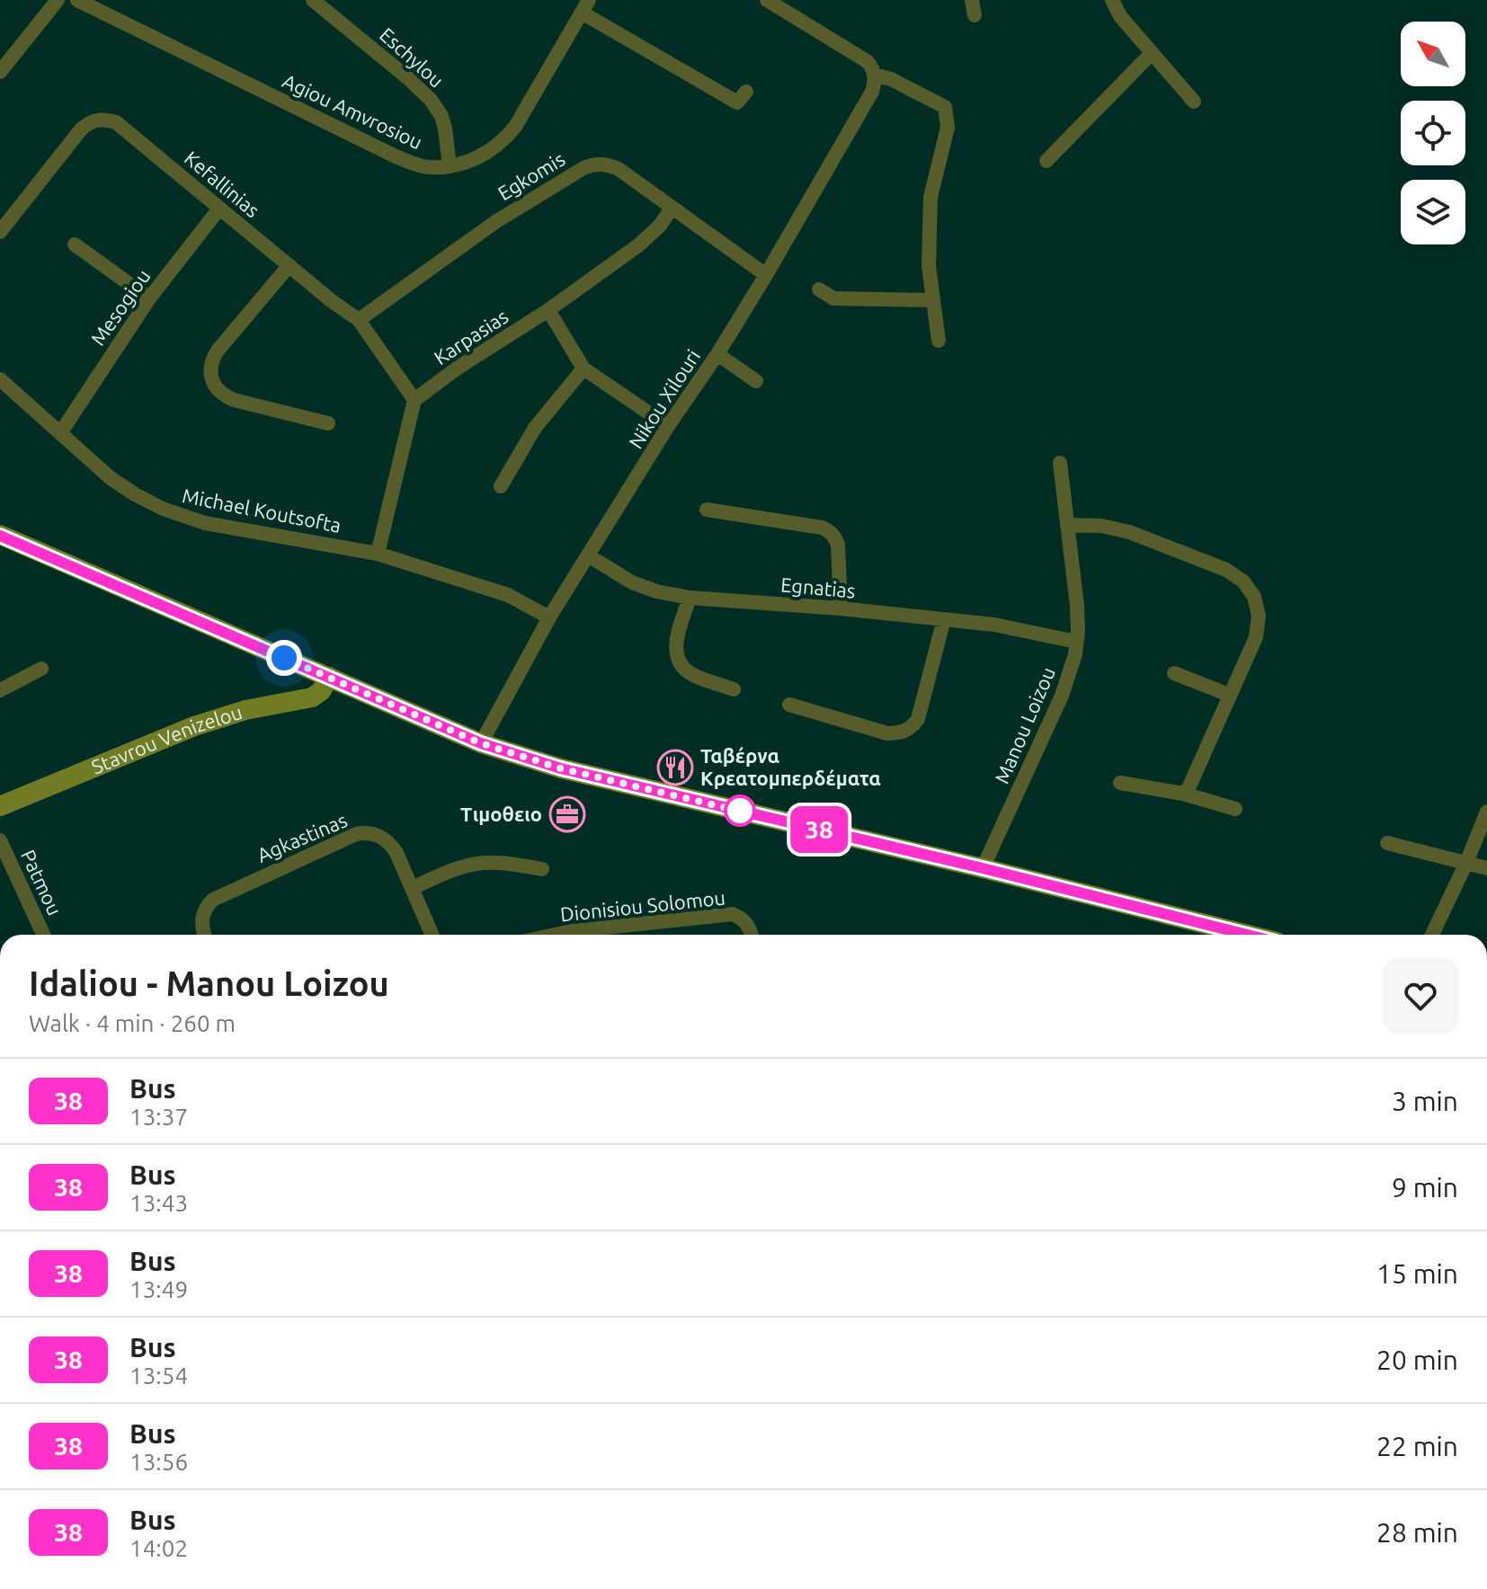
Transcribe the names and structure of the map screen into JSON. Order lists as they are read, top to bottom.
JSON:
{
  "streets": {
    "main road": ["Stavrou Venizelou"],
    "street": [
      "Eschylou",
      "Agiou Amvrosiou",
      "Egkomis",
      "Kefallinias",
      "Mesogiou",
      "Karpasias",
      "Nikou Xilouri",
      "Michael Koutsofta",
      "Egnatias",
      "Manou Loizou",
      "Agkastinas",
      "Patmou",
      "Dionisiou Solomou"
    ]
  },
  "crossings": [
    ["Eschylou", "Agiou Amvrosiou"],
    ["Egkomis", "Kefallinias"],
    ["Egkomis", "Karpasias"],
    ["Egkomis", "Nikou Xilouri"],
    ["Kefallinias", "Mesogiou"],
    ["Kefallinias", "Karpasias"],
    ["Mesogiou", "Michael Koutsofta"],
    ["Nikou Xilouri", "Michael Koutsofta"],
    ["Nikou Xilouri", "Egnatias"],
    ["Egnatias", "Manou Loizou"]
  ],
  "places": {
    "restaurant": ["Ταβέρνα Κρεατομπερδέματα"],
    "office": ["Τιμοθειο"]
  },
  "lines": ["bus line 38"],
  "north": "top left",
  "page": {
    "on_map": "38",
    "heading": ["Idaliou - Manou Loizou", "Walk · 4 min · 260 m"],
    "list": [
      {
        "mark": "38",
        "name": "Bus",
        "note": "13:37",
        "value": "3 min"
      },
      {
        "mark": "38",
        "name": "Bus",
        "note": "13:43",
        "value": "9 min"
      },
      {
        "mark": "38",
        "name": "Bus",
        "note": "13:49",
        "value": "15 min"
      },
      {
        "mark": "38",
        "name": "Bus",
        "note": "13:54",
        "value": "20 min"
      },
      {
        "mark": "38",
        "name": "Bus",
        "note": "13:56",
        "value": "22 min"
      },
      {
        "mark": "38",
        "name": "Bus",
        "note": "14:02",
        "value": "28 min"
      }
    ]
  }
}
